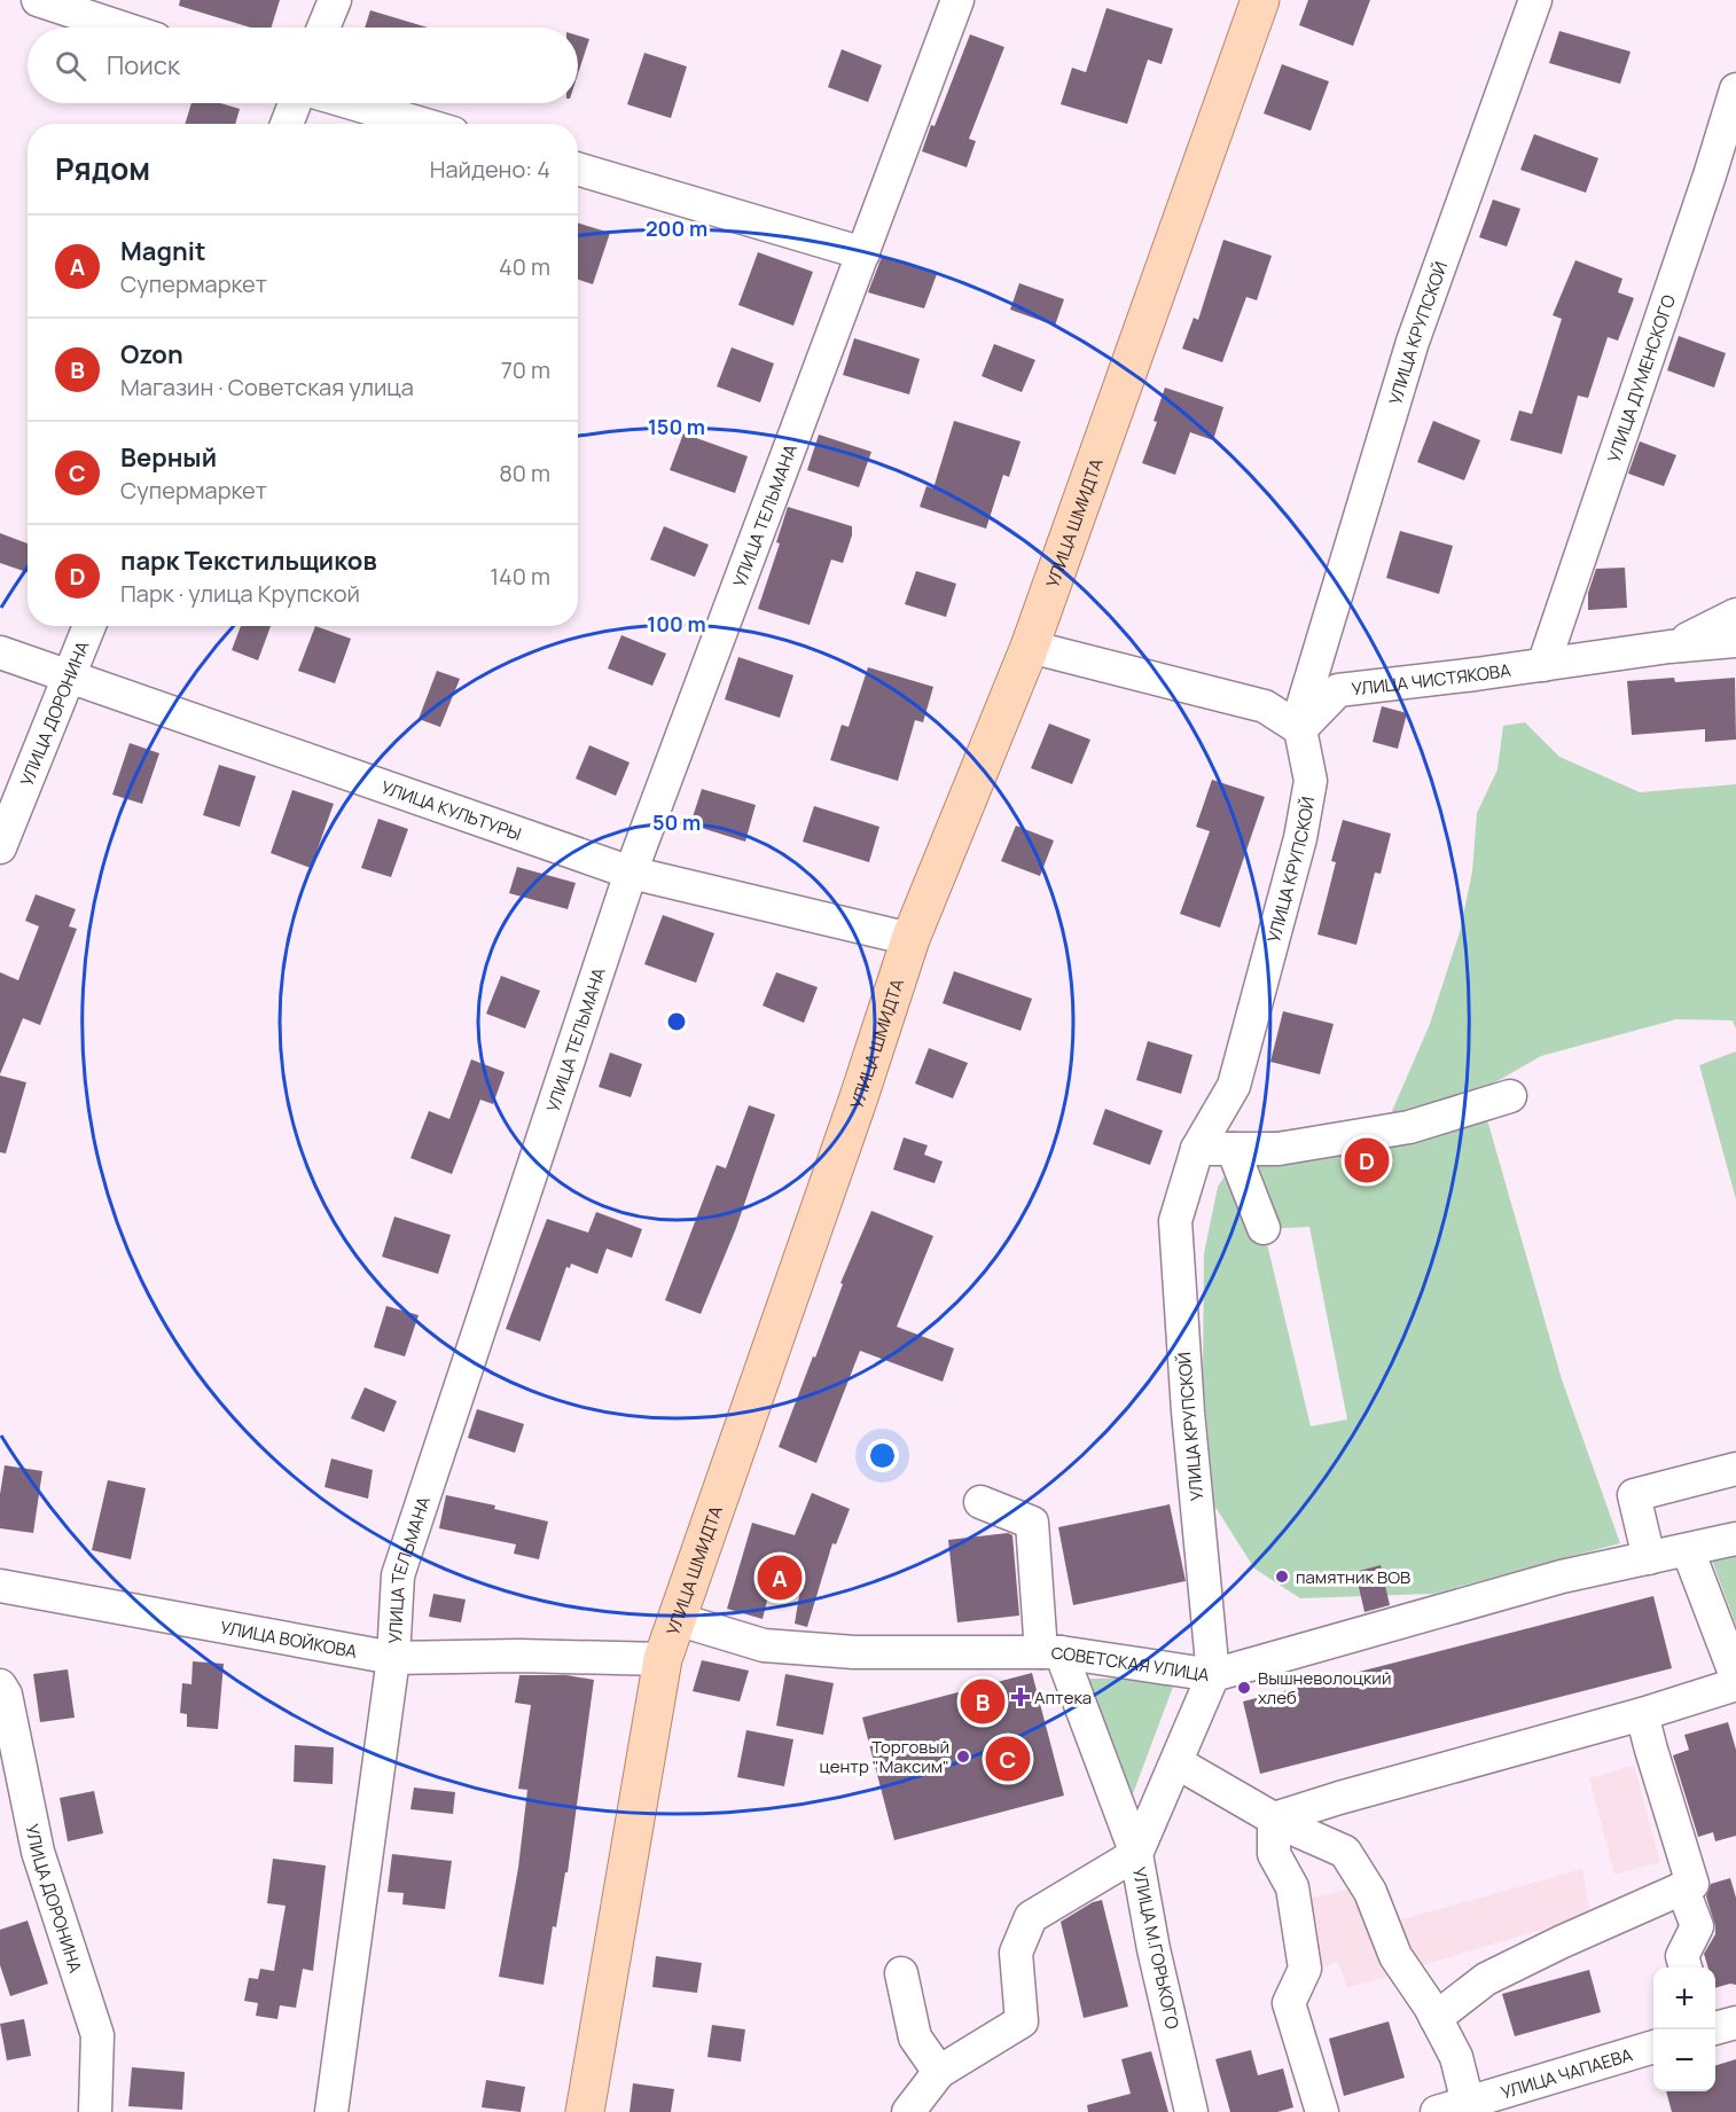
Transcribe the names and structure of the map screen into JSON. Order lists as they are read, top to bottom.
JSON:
{
  "streets": {
    "main road": ["УЛИЦА ШМИДТА"],
    "street": [
      "УЛИЦА КРУПСКОЙ",
      "УЛИЦА ДУМЕНСКОГО",
      "УЛИЦА ТЕЛЬМАНА",
      "УЛИЦА ЧИСТЯКОВА",
      "УЛИЦА ДОРОНИНА",
      "УЛИЦА КУЛЬТУРЫ",
      "УЛИЦА ВОЙКОВА",
      "СОВЕТСКАЯ УЛИЦА",
      "УЛИЦА М.ГОРЬКОГО",
      "УЛИЦА ЧАПАЕВА"
    ]
  },
  "crossings": [
    ["УЛИЦА КРУПСКОЙ", "УЛИЦА ЧИСТЯКОВА"],
    ["УЛИЦА КРУПСКОЙ", "СОВЕТСКАЯ УЛИЦА"],
    ["УЛИЦА КРУПСКОЙ", "УЛИЦА М.ГОРЬКОГО"],
    ["УЛИЦА ДУМЕНСКОГО", "УЛИЦА ЧИСТЯКОВА"],
    ["УЛИЦА ТЕЛЬМАНА", "УЛИЦА КУЛЬТУРЫ"],
    ["УЛИЦА ТЕЛЬМАНА", "УЛИЦА ВОЙКОВА"],
    ["УЛИЦА ШМИДТА", "УЛИЦА КУЛЬТУРЫ"],
    ["УЛИЦА ШМИДТА", "УЛИЦА ВОЙКОВА"],
    ["УЛИЦА ШМИДТА", "СОВЕТСКАЯ УЛИЦА"],
    ["УЛИЦА ДОРОНИНА", "УЛИЦА КУЛЬТУРЫ"],
    ["СОВЕТСКАЯ УЛИЦА", "УЛИЦА М.ГОРЬКОГО"]
  ],
  "places": {
    "other": ["памятник ВОВ", "Вышневолоцкий хлеб", "Торговый центр \"Максим\""],
    "health": ["Аптека"]
  },
  "page": {
    "search": "Поиск",
    "heading": ["Рядом", "Найдено: 4"],
    "list": [
      {
        "mark": "A",
        "name": "Magnit",
        "note": "Супермаркет",
        "value": "40 m"
      },
      {
        "mark": "B",
        "name": "Ozon",
        "note": "Магазин · Советская улица",
        "value": "70 m"
      },
      {
        "mark": "C",
        "name": "Верный",
        "note": "Супермаркет",
        "value": "80 m"
      },
      {
        "mark": "D",
        "name": "парк Текстильщиков",
        "note": "Парк · улица Крупской",
        "value": "140 m"
      }
    ],
    "pins": [
      "D",
      "A",
      "B",
      "C"
    ],
    "map_buttons": ["+", "−"]
  },
  "rings": [
    "200 m",
    "150 m",
    "100 m",
    "50 m"
  ]
}
